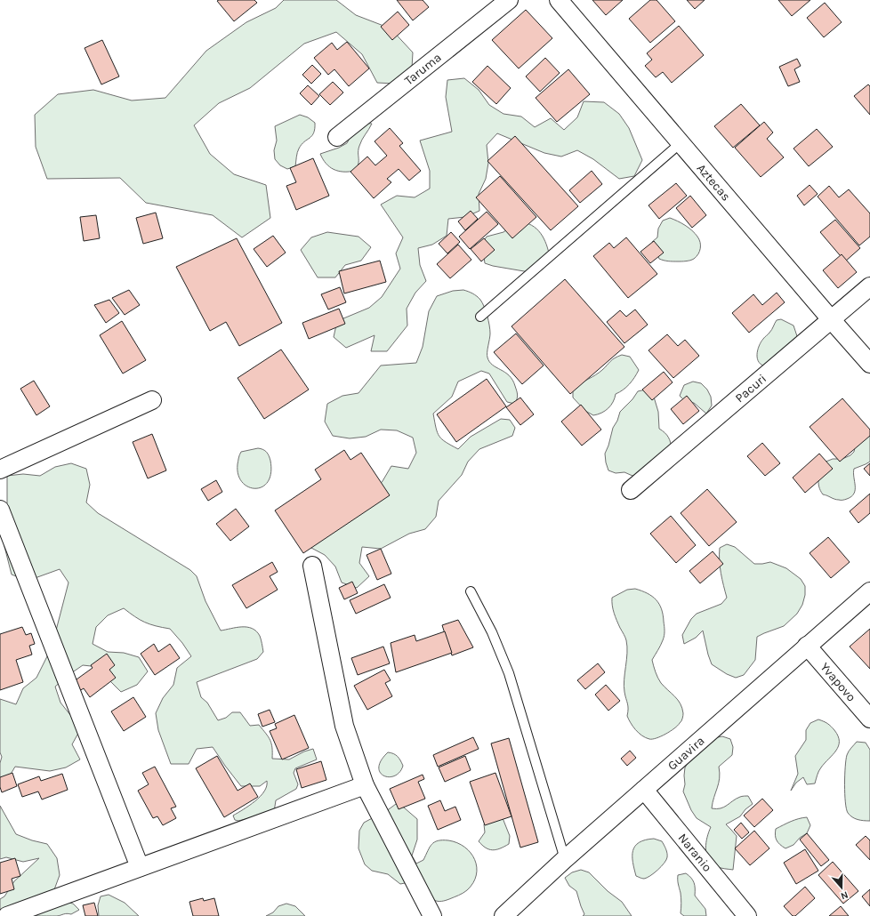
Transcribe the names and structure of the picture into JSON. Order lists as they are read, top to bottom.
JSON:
{
  "streets": {
    "street": [
      "Taruma",
      "Aztecas",
      "Pacuri",
      "Yvapovo",
      "Guavira",
      "Naranio"
    ]
  },
  "crossings": [
    ["Aztecas", "Pacuri"],
    ["Yvapovo", "Guavira"],
    ["Guavira", "Naranio"]
  ],
  "north": "bottom"
}
